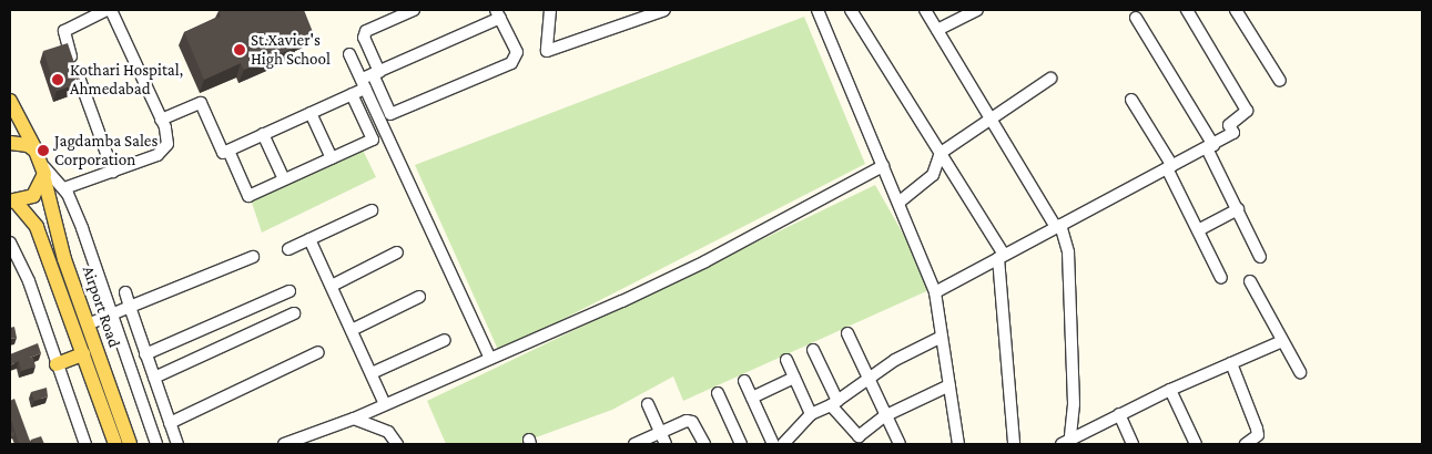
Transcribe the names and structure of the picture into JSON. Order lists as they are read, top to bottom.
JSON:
{
  "streets": {
    "main road": ["Airport Road"]
  },
  "places": ["St.Xavier's High School", "Kothari Hospital, Ahmedabad", "Jagdamba Sales Corporation"]
}
